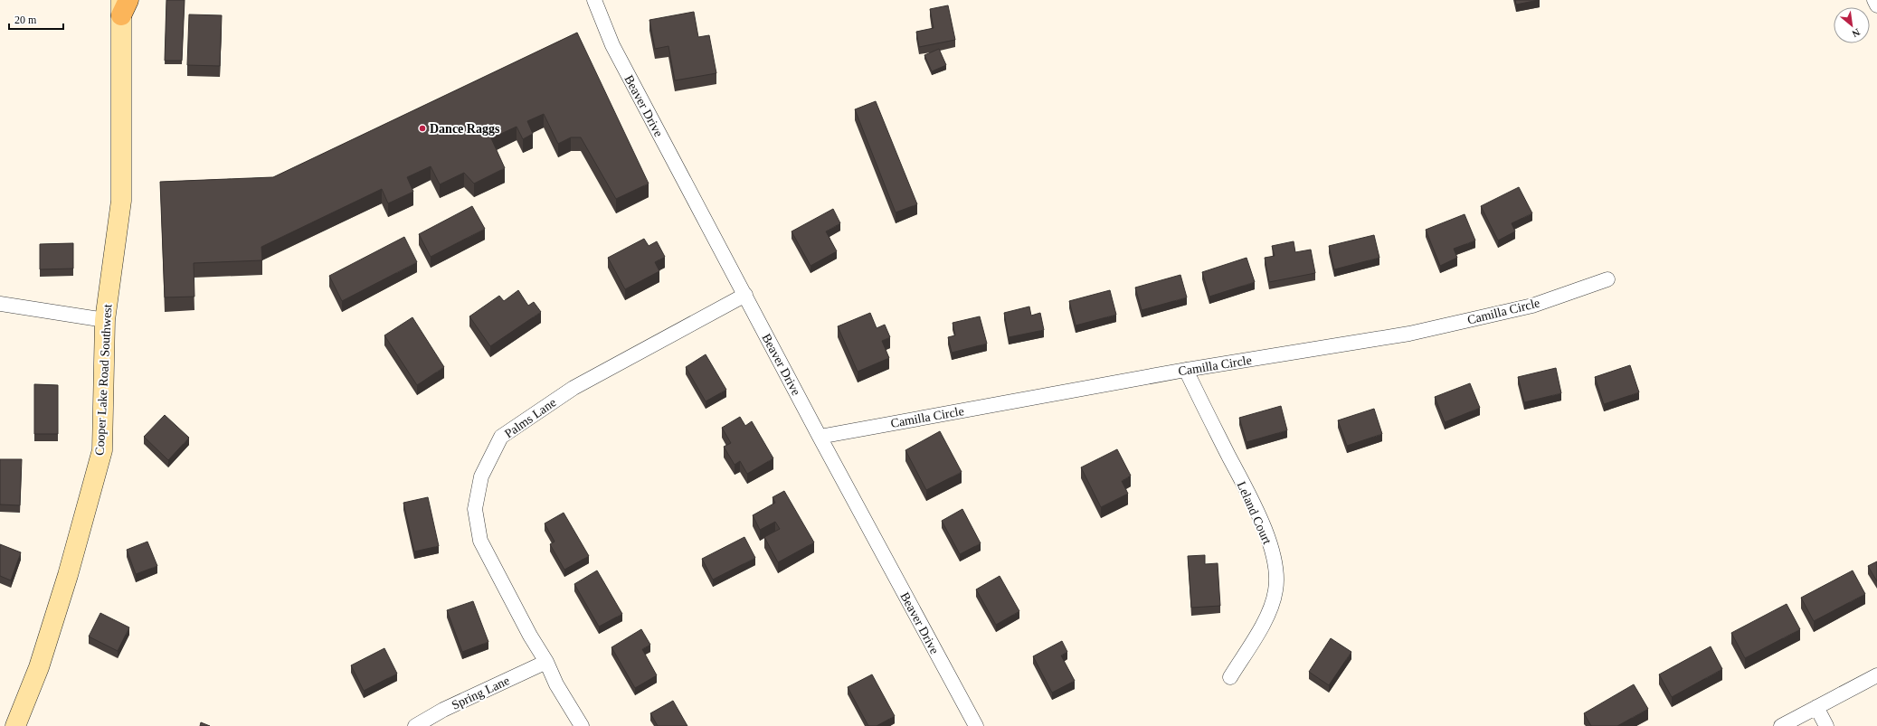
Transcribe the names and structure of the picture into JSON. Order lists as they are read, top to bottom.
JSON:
{
  "streets": {
    "street": [
      "Beaver Drive",
      "Camilla Circle",
      "Cooper Lake Road Southwest",
      "Palms Lane",
      "Leland Court",
      "Spring Lane"
    ]
  },
  "crossings": [
    ["Beaver Drive", "Camilla Circle"],
    ["Beaver Drive", "Palms Lane"],
    ["Camilla Circle", "Leland Court"],
    ["Palms Lane", "Spring Lane"]
  ],
  "places": ["Dance Raggs"],
  "scale_bar": "20 m",
  "north": "bottom right"
}
